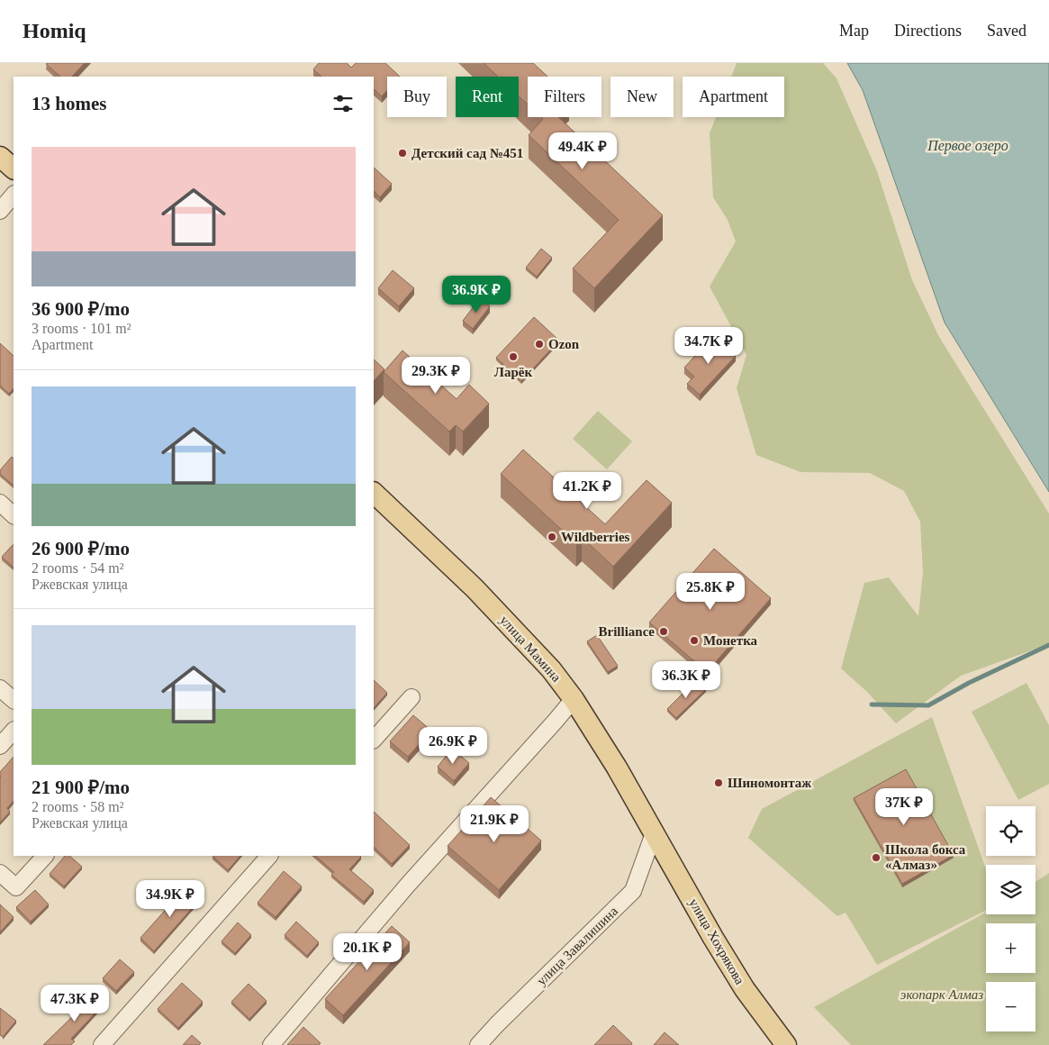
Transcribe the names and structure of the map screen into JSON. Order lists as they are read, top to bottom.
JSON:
{
  "streets": {
    "main road": ["улица Мамина", "улица Хохрякова"],
    "street": ["улица Завалишина"]
  },
  "crossings": [
    ["улица Мамина", "улица Хохрякова"],
    ["улица Мамина", "улица Завалишина"],
    ["улица Хохрякова", "улица Завалишина"]
  ],
  "water": ["Первое озеро"],
  "parks": ["экопарк Алмаз"],
  "places": [
    "Детский сад №451",
    "Ozon",
    "Ларёк",
    "Wildberries",
    "Brilliance",
    "Монетка",
    "Шиномонтаж",
    "Школа бокса «Алмаз»"
  ],
  "page": {
    "header": "Homiq",
    "nav": ["Map", "Directions", "Saved"],
    "chip": [
      "Buy",
      "Rent",
      "Filters",
      "New",
      "Apartment"
    ],
    "heading": "13 homes",
    "list": [
      {
        "name": "36 900 ₽/mo",
        "note": "3 rooms · 101 m² · Apartment"
      },
      {
        "name": "26 900 ₽/mo",
        "note": "2 rooms · 54 m² · Ржевская улица"
      },
      {
        "name": "21 900 ₽/mo",
        "note": "2 rooms · 58 m² · Ржевская улица"
      }
    ],
    "price": [
      "49.4K ₽",
      "36.9K ₽",
      "34.7K ₽",
      "29.3K ₽",
      "41.2K ₽",
      "25.8K ₽",
      "36.3K ₽",
      "26.9K ₽",
      "37K ₽",
      "21.9K ₽",
      "34.9K ₽",
      "20.1K ₽",
      "47.3K ₽"
    ],
    "map_buttons": ["+", "−"]
  }
}
